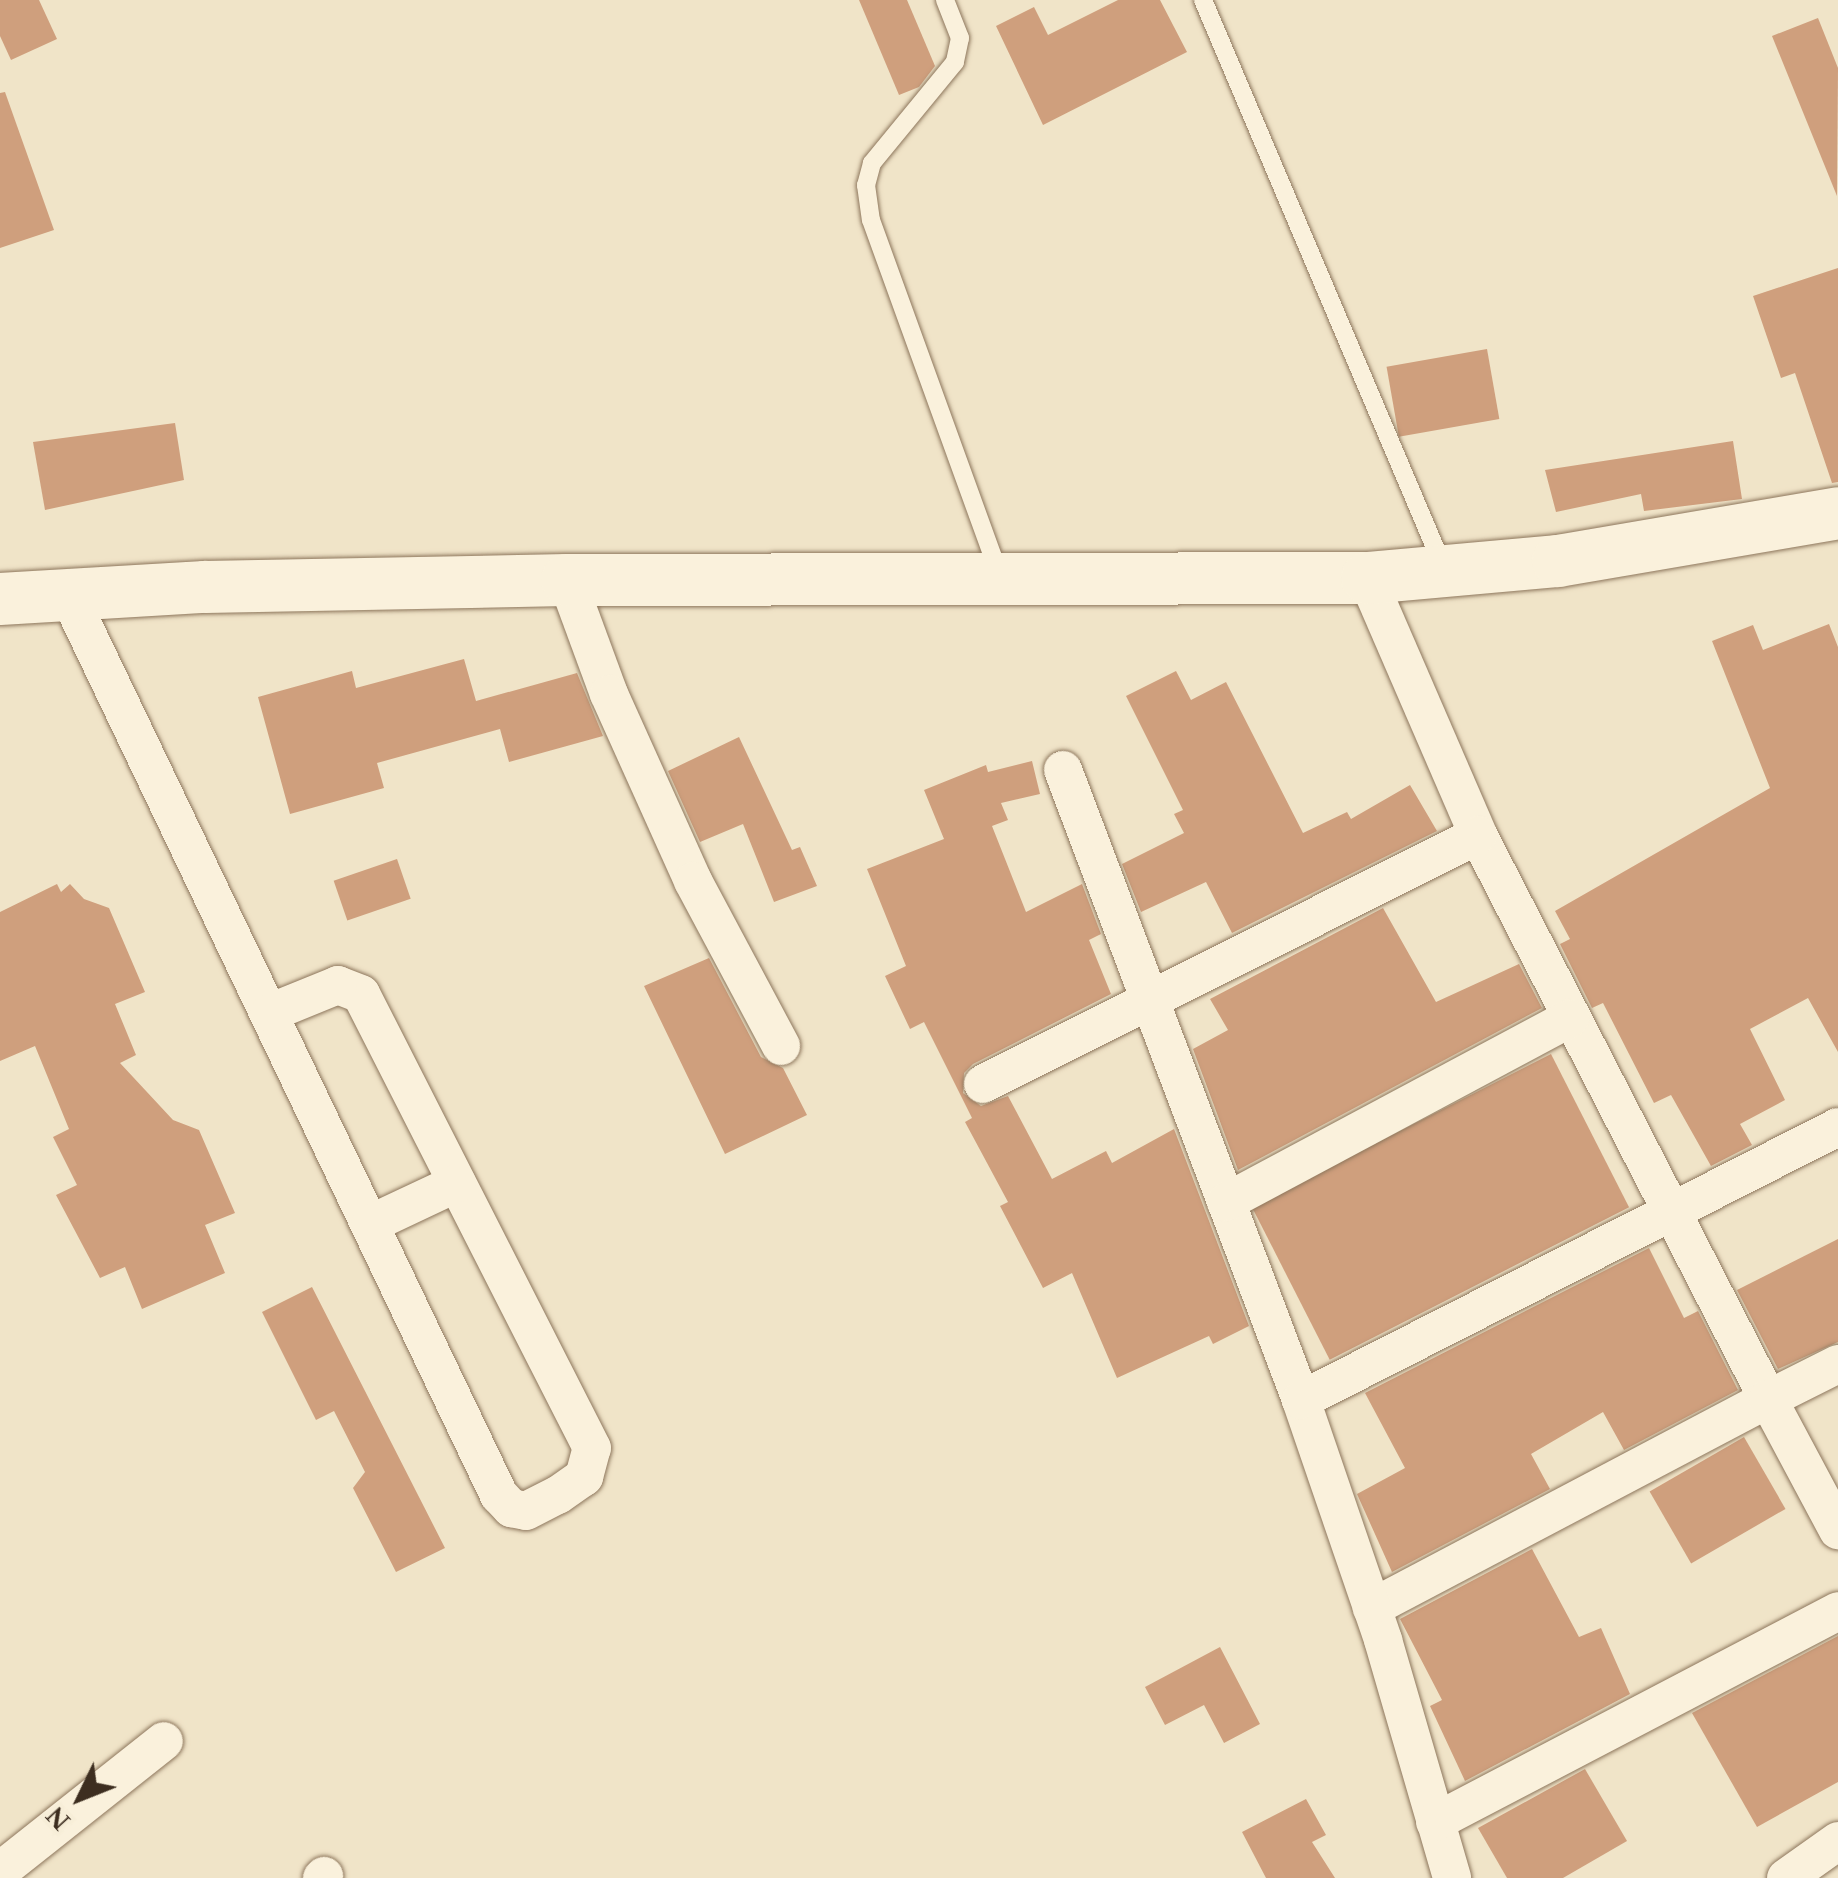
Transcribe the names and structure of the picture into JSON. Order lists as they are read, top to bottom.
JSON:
{
  "north": "bottom left"
}
